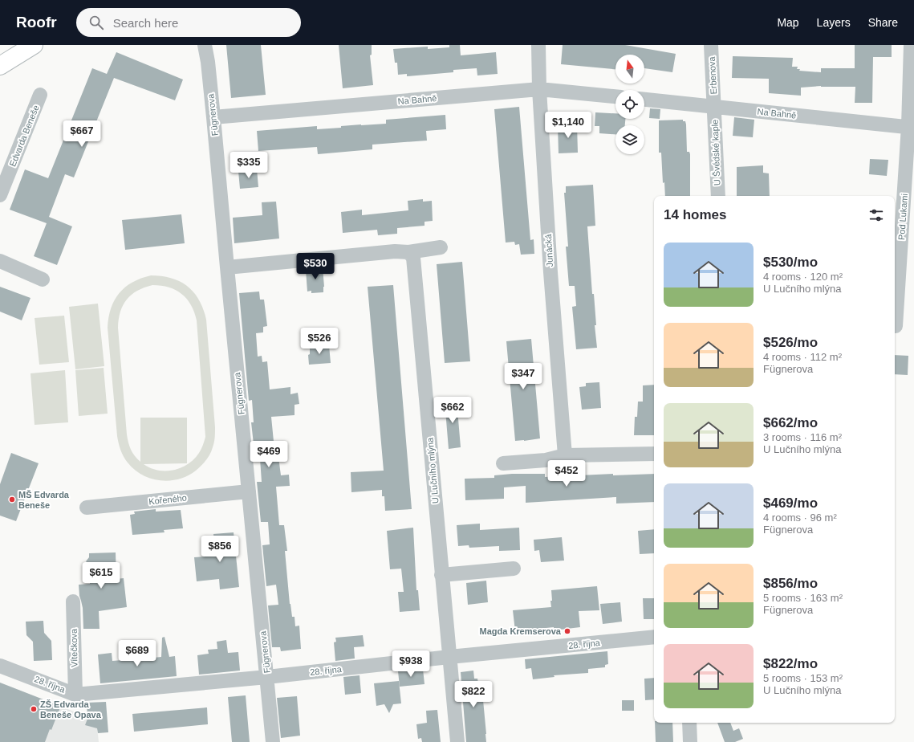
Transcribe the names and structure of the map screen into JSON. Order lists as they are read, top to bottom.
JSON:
{
  "streets": {
    "street": [
      "Erbenova",
      "Na Bahně",
      "Fügnerova",
      "Edvarda Beneše",
      "U Švédské kaple",
      "Pod Lukami",
      "Junácká",
      "U Lučního mlýna",
      "Kořeného",
      "28. října",
      "Vítečkova"
    ]
  },
  "crossings": [
    ["Erbenova", "Na Bahně"],
    ["Erbenova", "U Švédské kaple"],
    ["Na Bahně", "Fügnerova"],
    ["Na Bahně", "U Švédské kaple"],
    ["Na Bahně", "Pod Lukami"],
    ["Na Bahně", "Junácká"],
    ["Fügnerova", "Kořeného"],
    ["Fügnerova", "28. října"],
    ["U Lučního mlýna", "28. října"],
    ["28. října", "Vítečkova"]
  ],
  "places": ["MŠ Edvarda Beneše", "Magda Kremserova", "ZŠ Edvarda Beneše Opava"],
  "north": "top",
  "page": {
    "header": "Roofr",
    "search": "Search here",
    "nav": ["Map", "Layers", "Share"],
    "price": [
      "$1,140",
      "$667",
      "$335",
      "$530",
      "$526",
      "$347",
      "$662",
      "$469",
      "$452",
      "$856",
      "$615",
      "$689",
      "$938",
      "$822"
    ],
    "heading": "14 homes",
    "list": [
      {
        "name": "$530/mo",
        "note": "4 rooms · 120 m² · U Lučního mlýna"
      },
      {
        "name": "$526/mo",
        "note": "4 rooms · 112 m² · Fügnerova"
      },
      {
        "name": "$662/mo",
        "note": "3 rooms · 116 m² · U Lučního mlýna"
      },
      {
        "name": "$469/mo",
        "note": "4 rooms · 96 m² · Fügnerova"
      },
      {
        "name": "$856/mo",
        "note": "5 rooms · 163 m² · Fügnerova"
      },
      {
        "name": "$822/mo",
        "note": "5 rooms · 153 m² · U Lučního mlýna"
      }
    ]
  }
}
